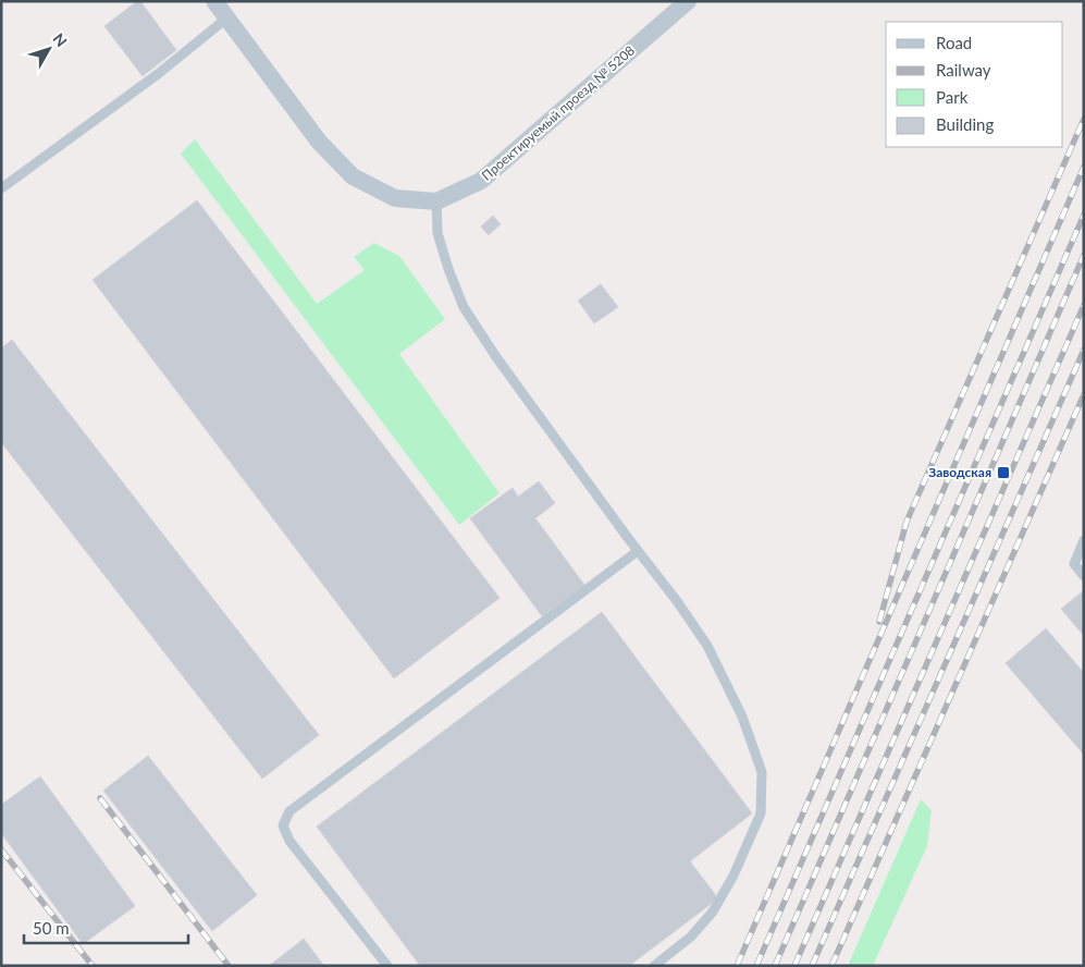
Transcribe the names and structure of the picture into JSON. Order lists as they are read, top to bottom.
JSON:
{
  "streets": {
    "street": ["Проектируемый проезд № 5208"]
  },
  "places": {
    "transit": ["Заводская"]
  },
  "legend": [
    "Road",
    "Railway",
    "Park",
    "Building"
  ],
  "scale_bar": "50 m",
  "north": "top right"
}
